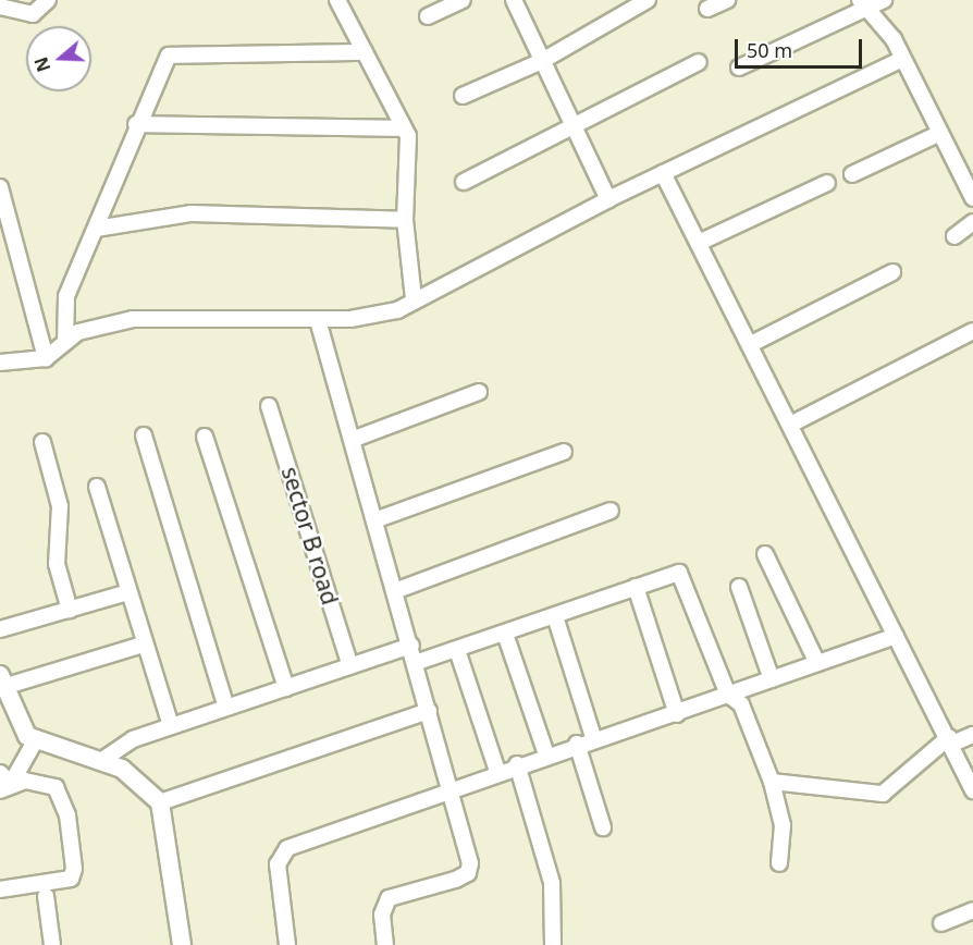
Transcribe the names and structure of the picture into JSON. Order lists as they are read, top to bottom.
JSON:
{
  "streets": {
    "street": ["sector B road"]
  },
  "scale_bar": "50 m",
  "north": "left"
}
